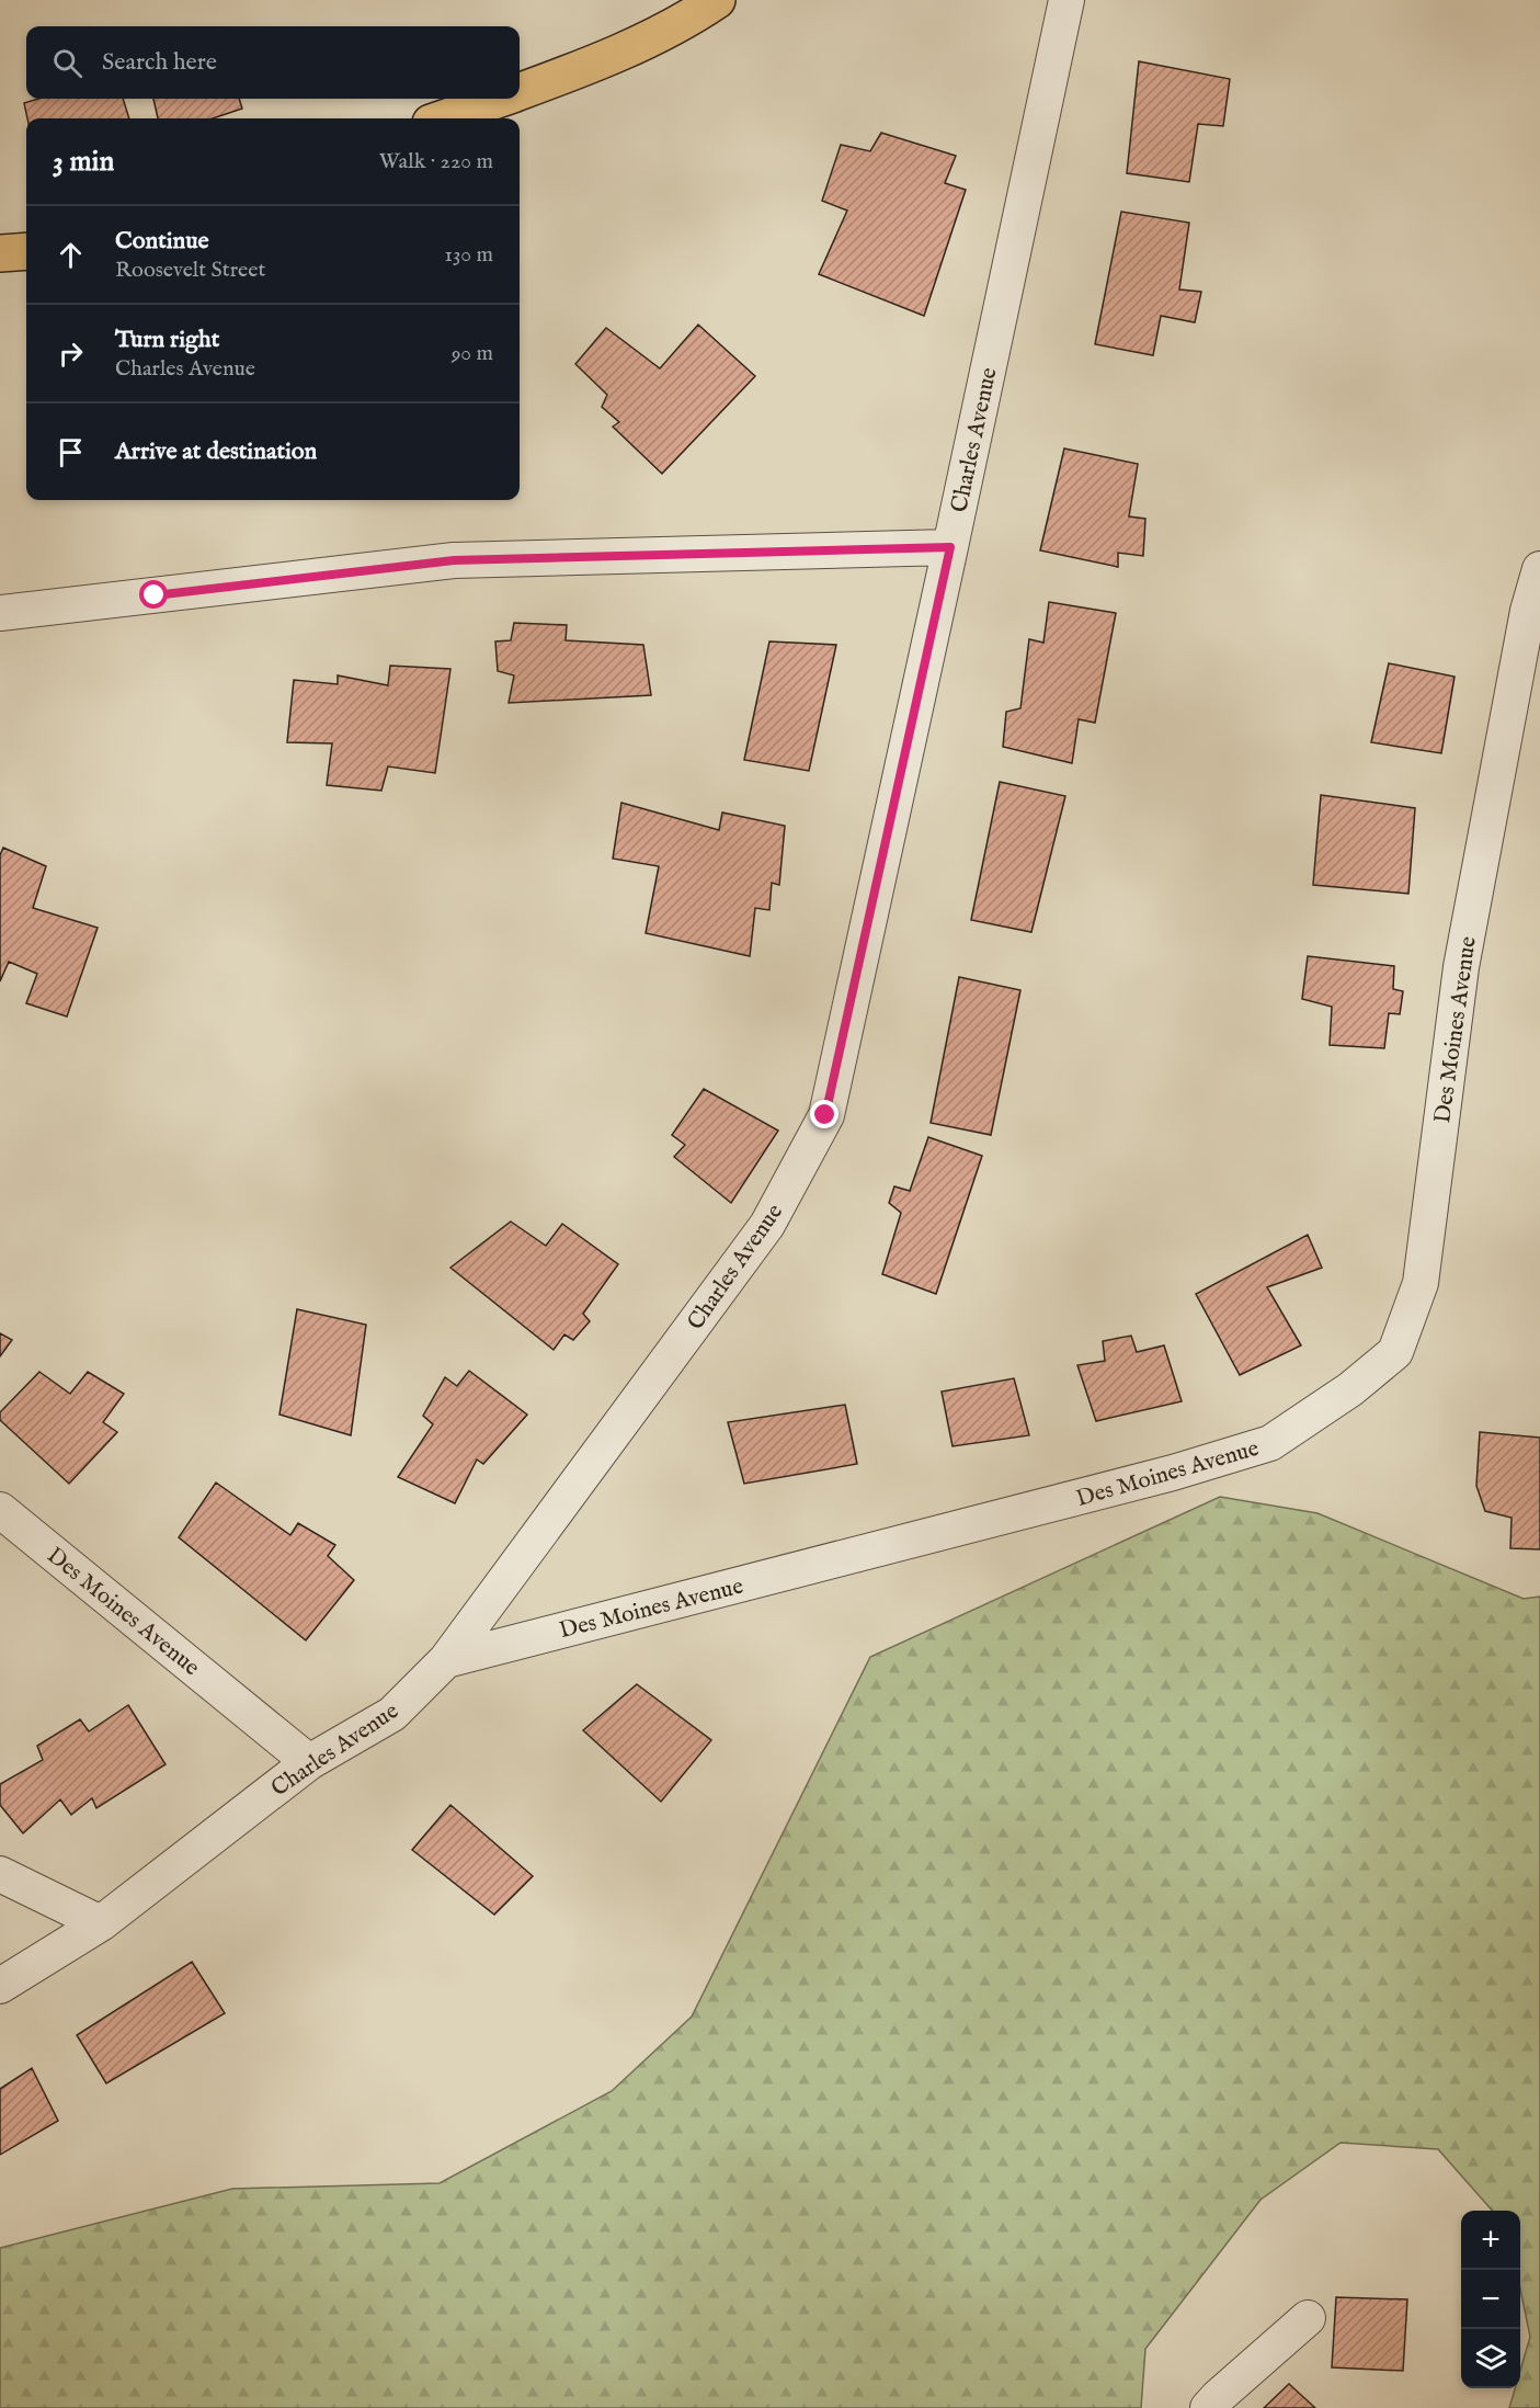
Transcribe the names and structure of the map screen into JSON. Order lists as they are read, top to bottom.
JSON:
{
  "streets": {
    "street": ["Charles Avenue", "Des Moines Avenue"]
  },
  "crossings": [
    ["Charles Avenue", "Des Moines Avenue"]
  ],
  "page": {
    "search": "Search here",
    "heading": ["3 min", "Walk · 220 m"],
    "list": [
      ["Continue", "Roosevelt Street", "130 m"],
      ["Turn right", "Charles Avenue", "90 m"],
      "Arrive at destination"
    ],
    "map_buttons": ["+", "−"]
  }
}
